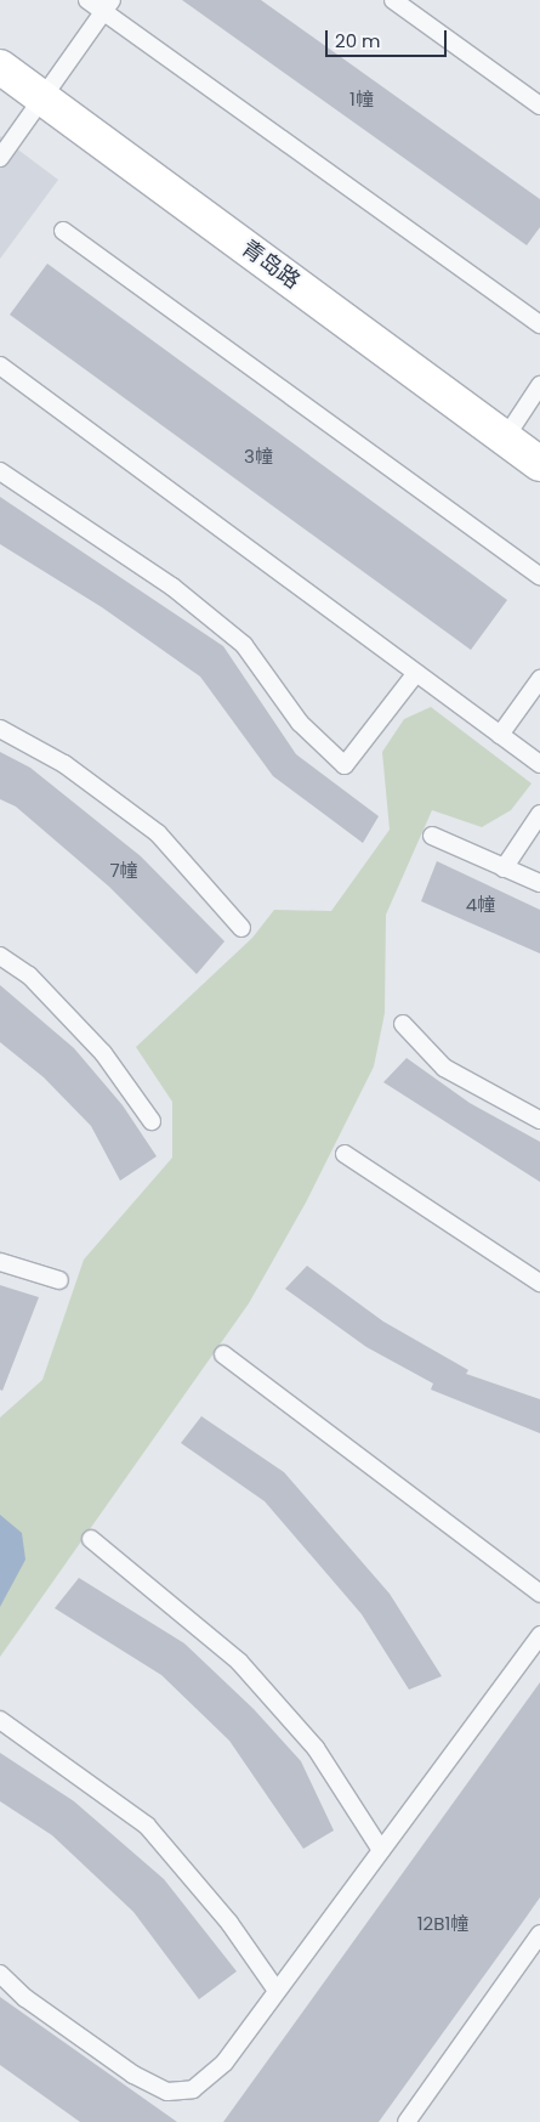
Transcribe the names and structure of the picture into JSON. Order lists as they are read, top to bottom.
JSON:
{
  "streets": {
    "street": ["青岛路"]
  },
  "house_numbers": [
    "1幢",
    "3幢",
    "7幢",
    "4幢",
    "12B1幢"
  ],
  "scale_bar": "20 m"
}
